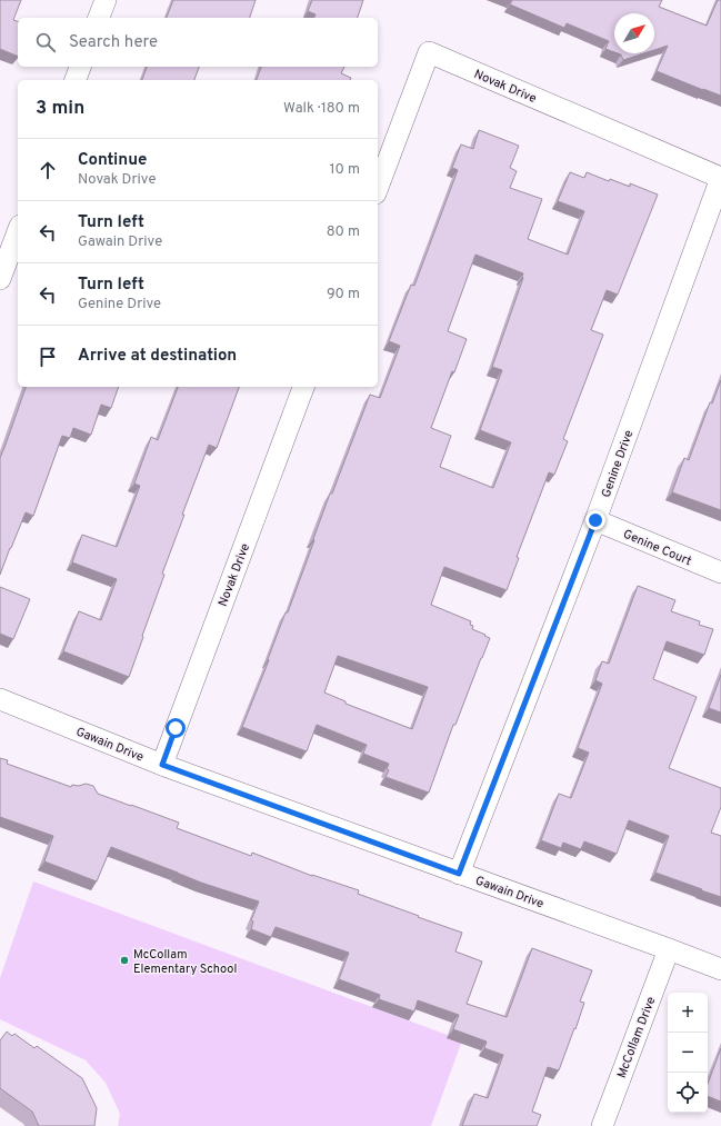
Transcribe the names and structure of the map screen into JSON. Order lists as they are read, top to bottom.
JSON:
{
  "streets": {
    "street": [
      "Novak Drive",
      "Genine Drive",
      "Genine Court",
      "Gawain Drive",
      "McCollam Drive"
    ]
  },
  "crossings": [
    ["Novak Drive", "Genine Drive"],
    ["Novak Drive", "Gawain Drive"],
    ["Genine Drive", "Genine Court"],
    ["Genine Drive", "Gawain Drive"],
    ["Gawain Drive", "McCollam Drive"]
  ],
  "places": ["McCollam Elementary School"],
  "north": "top right",
  "page": {
    "search": "Search here",
    "heading": ["3 min", "Walk · 180 m"],
    "list": [
      ["Continue", "Novak Drive", "10 m"],
      ["Turn left", "Gawain Drive", "80 m"],
      ["Turn left", "Genine Drive", "90 m"],
      "Arrive at destination"
    ],
    "map_buttons": ["+", "−"]
  }
}
